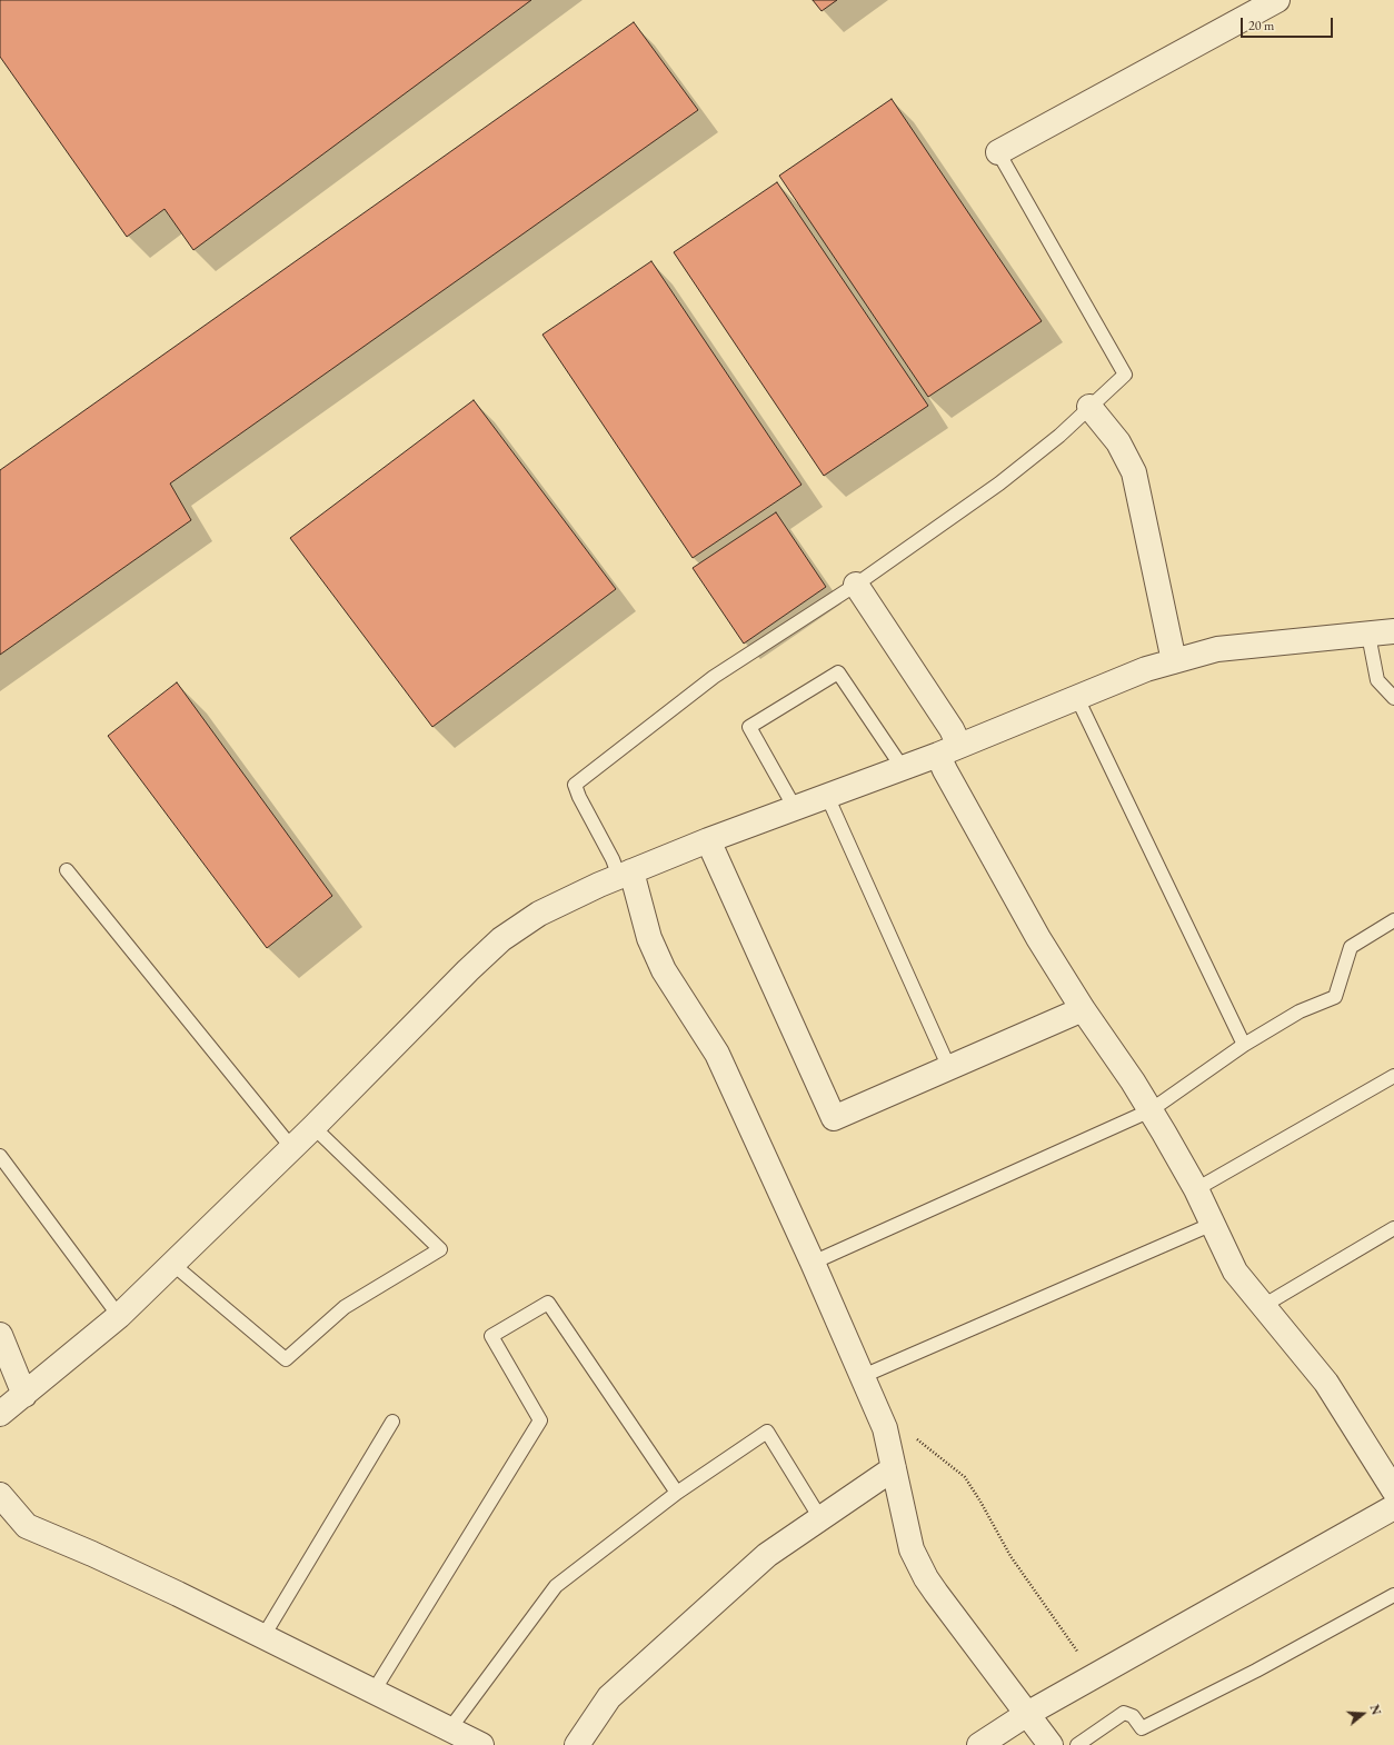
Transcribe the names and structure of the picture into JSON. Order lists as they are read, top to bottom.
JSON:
{
  "scale_bar": "20 m",
  "north": "right"
}
